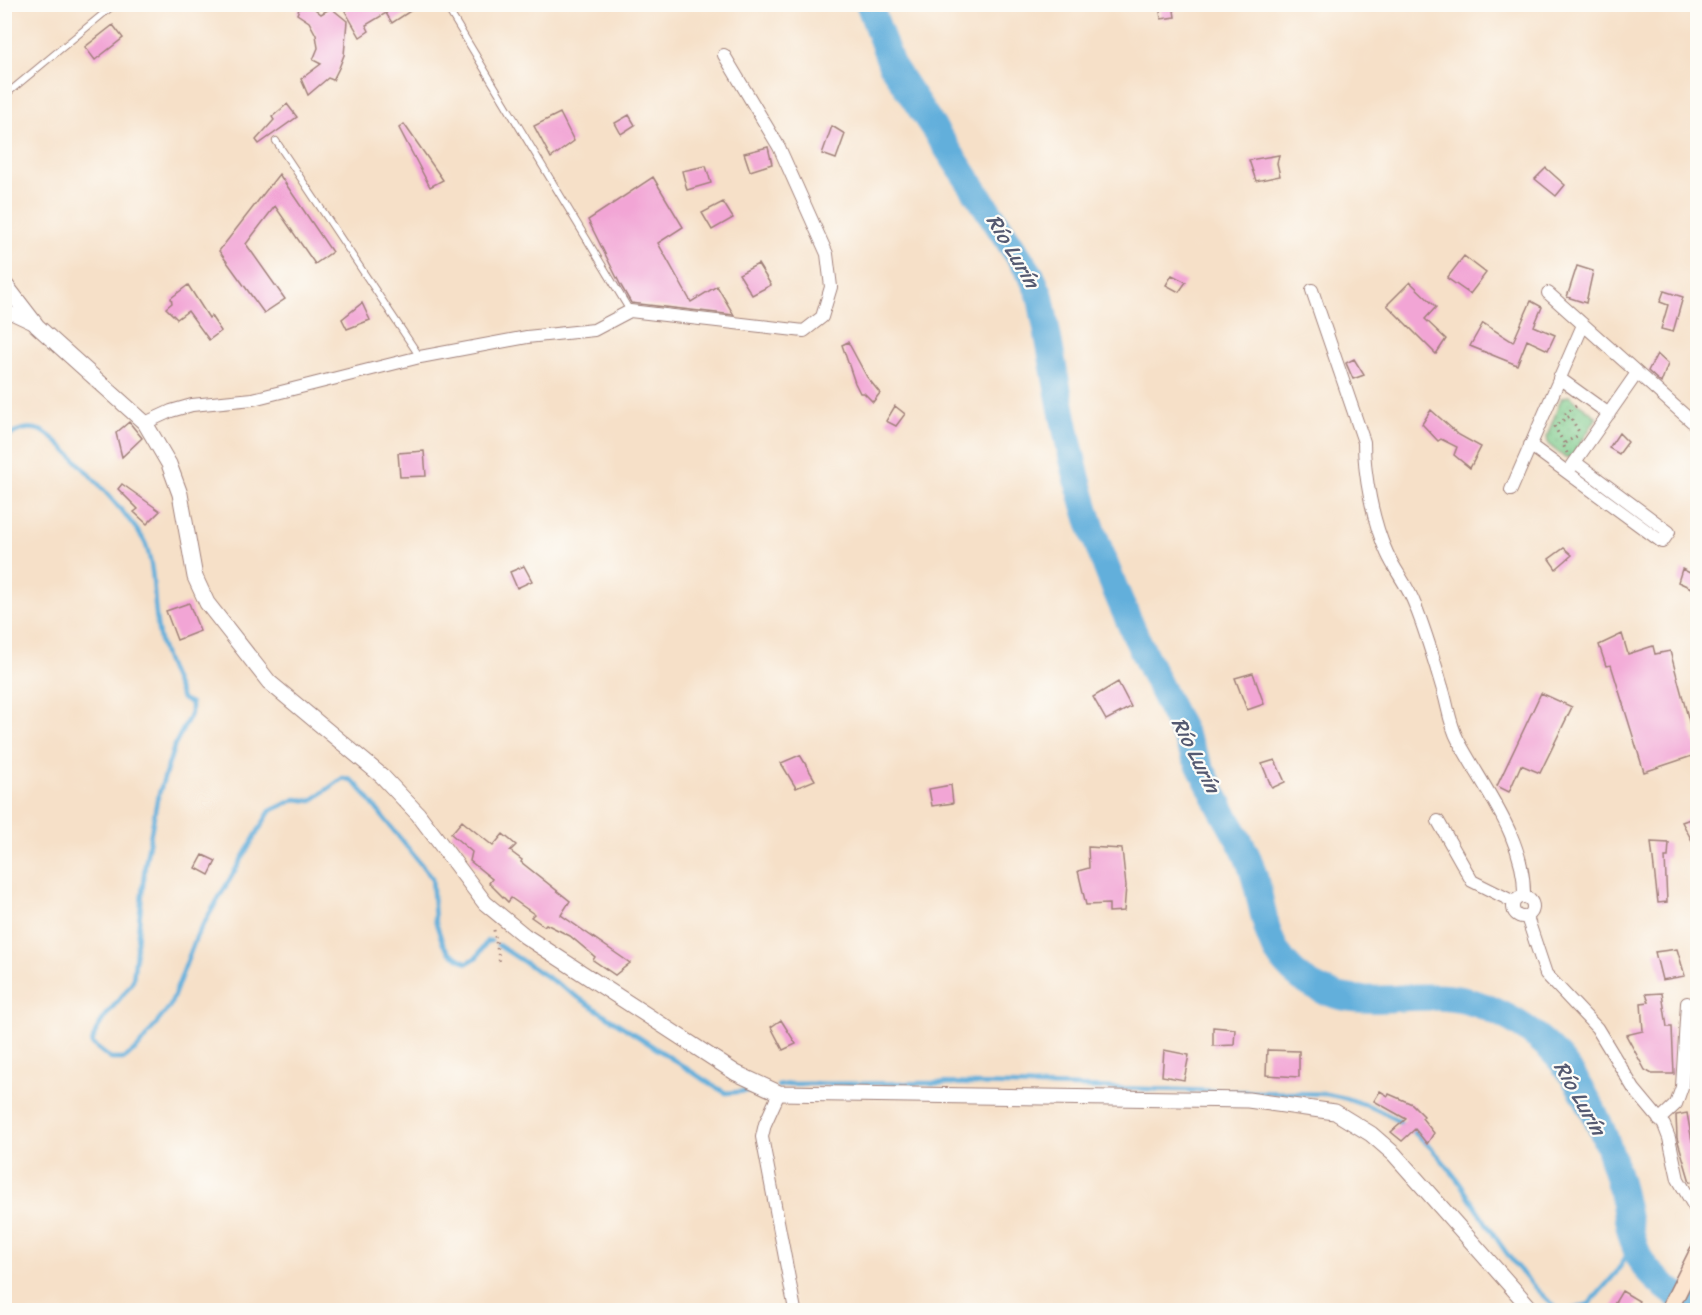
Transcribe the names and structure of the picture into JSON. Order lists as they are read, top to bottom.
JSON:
{
  "water": ["Río Lurín"]
}
